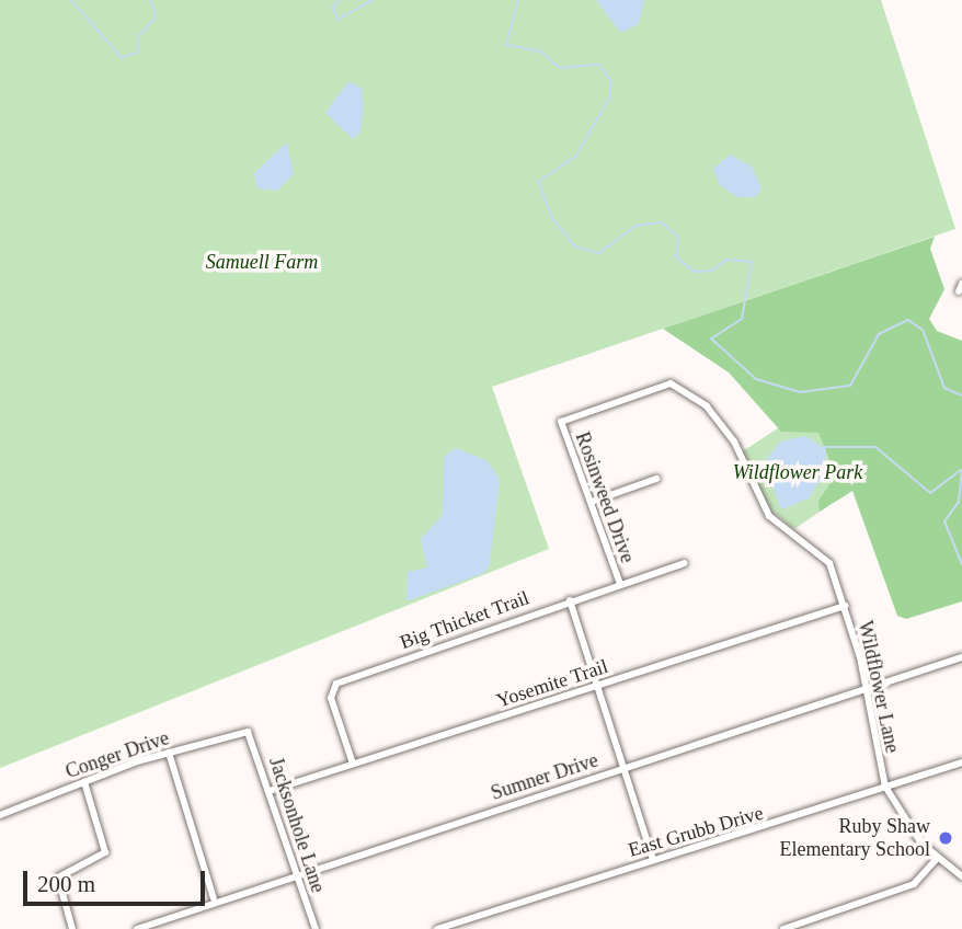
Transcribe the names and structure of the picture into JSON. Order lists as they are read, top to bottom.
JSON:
{
  "streets": {
    "street": [
      "Rosinweed Drive",
      "Big Thicket Trail",
      "Yosemite Trail",
      "Wildflower Lane",
      "Conger Drive",
      "Sumner Drive",
      "Jacksonhole Lane",
      "East Grubb Drive"
    ]
  },
  "crossings": [
    ["Rosinweed Drive", "Big Thicket Trail"],
    ["Rosinweed Drive", "Wildflower Lane"],
    ["Big Thicket Trail", "Yosemite Trail"],
    ["Yosemite Trail", "Wildflower Lane"],
    ["Yosemite Trail", "Jacksonhole Lane"],
    ["Wildflower Lane", "Sumner Drive"],
    ["Wildflower Lane", "East Grubb Drive"],
    ["Conger Drive", "Jacksonhole Lane"],
    ["Sumner Drive", "Jacksonhole Lane"]
  ],
  "parks": ["Samuell Farm", "Wildflower Park"],
  "places": ["Ruby Shaw Elementary School"],
  "scale_bar": "200 m"
}
